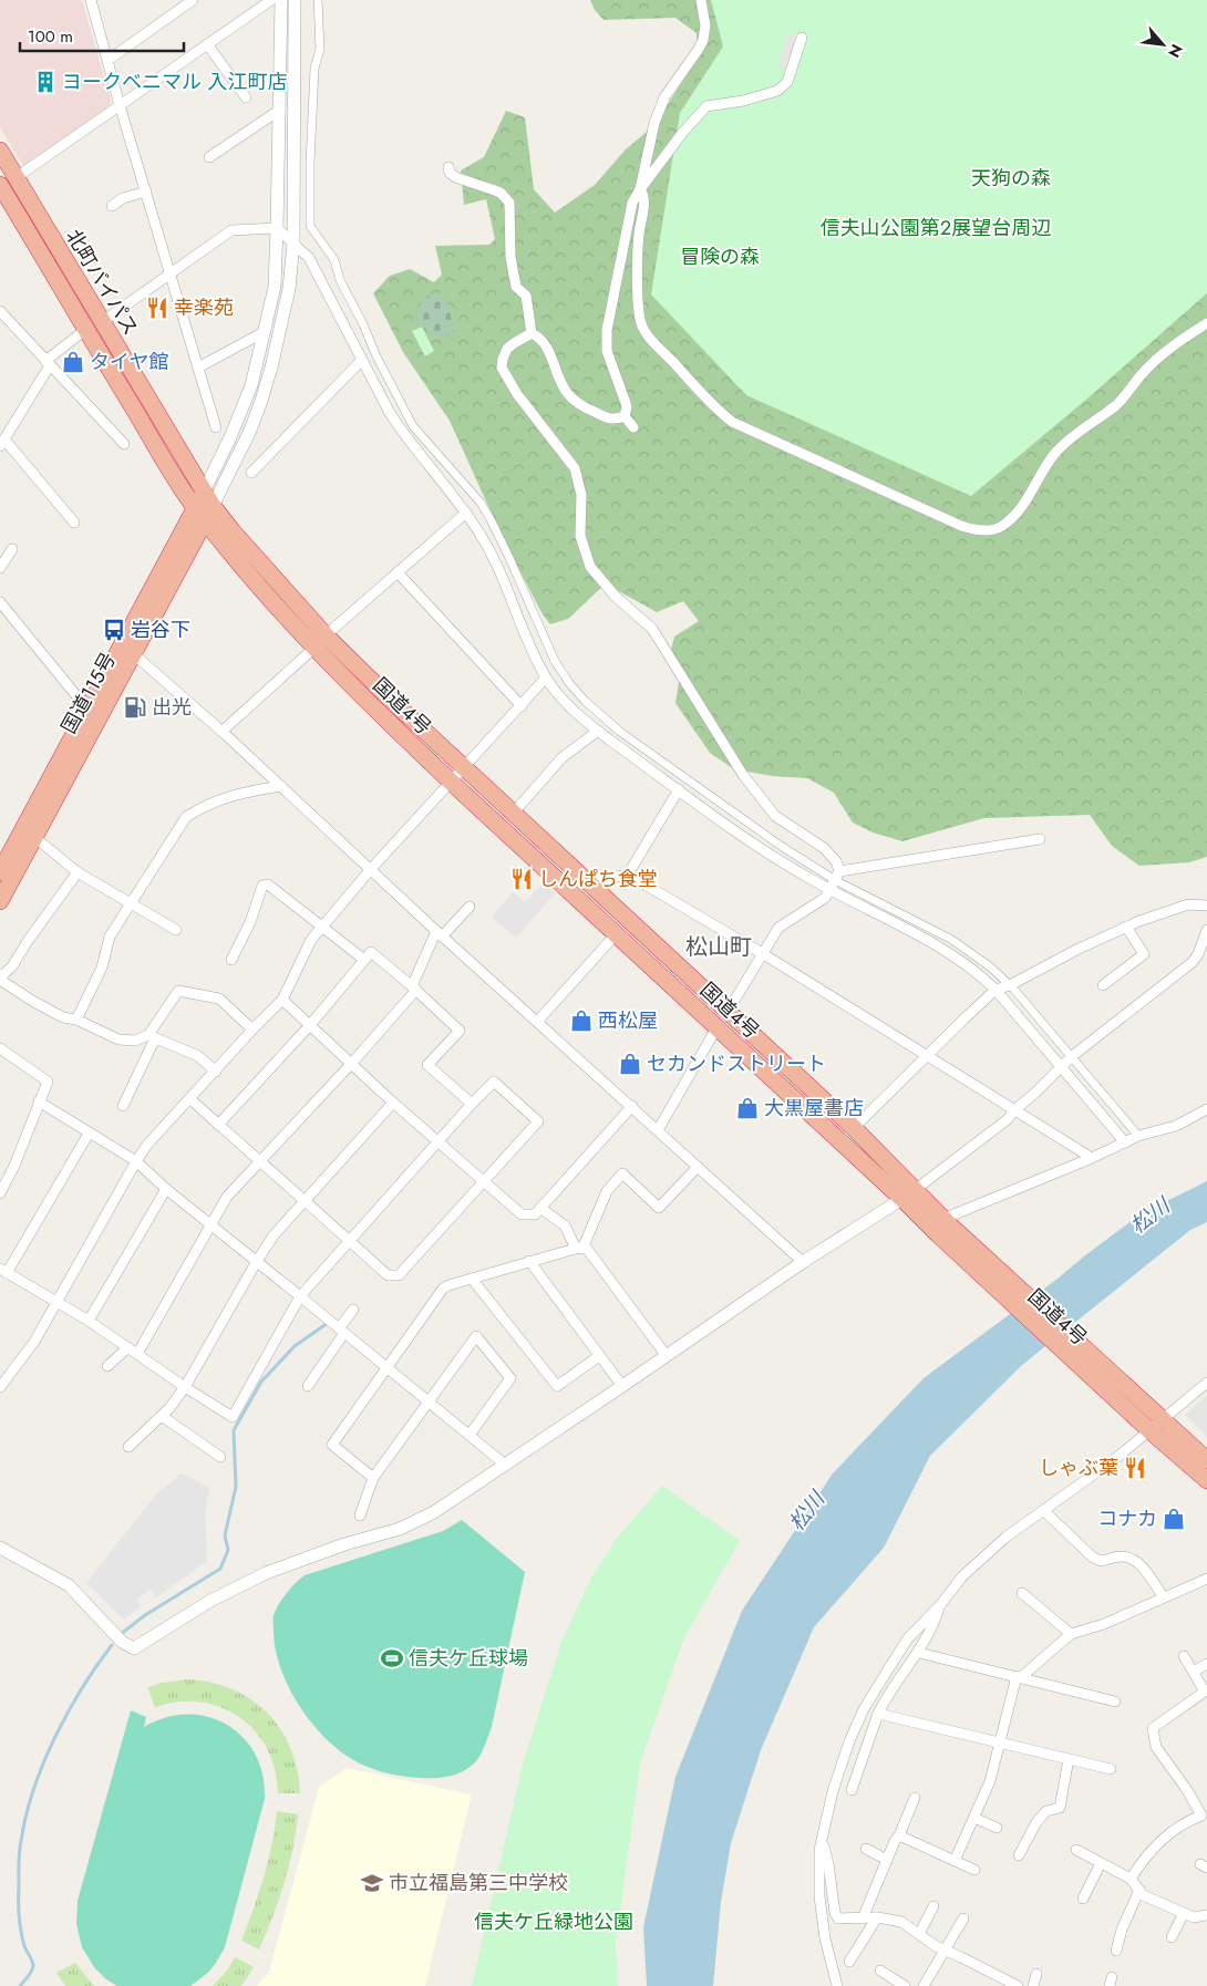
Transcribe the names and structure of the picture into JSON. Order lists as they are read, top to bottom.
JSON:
{
  "streets": {
    "highway": ["北町バイパス", "国道115号", "国道4号"]
  },
  "crossings": [
    ["北町バイパス", "国道115号"],
    ["北町バイパス", "国道4号"],
    ["国道115号", "国道4号"]
  ],
  "districts": ["松山町"],
  "water": ["松川"],
  "parks": [
    "天狗の森",
    "信夫山公園第２展望台周辺",
    "冒険の森",
    "信夫ケ丘緑地公園"
  ],
  "places": {
    "building": ["ヨークベニマル 入江町店"],
    "restaurant": ["幸楽苑", "しんぱち食堂", "しゃぶ葉"],
    "shop": [
      "タイヤ館",
      "西松屋",
      "セカンドストリート",
      "大黒屋書店",
      "コナカ"
    ],
    "bus stop": ["岩谷下"],
    "fuel station": ["出光"],
    "sports": ["信夫ケ丘球場"],
    "school or university": ["市立福島第三中学校"]
  },
  "scale_bar": "100 m",
  "north": "bottom right"
}
